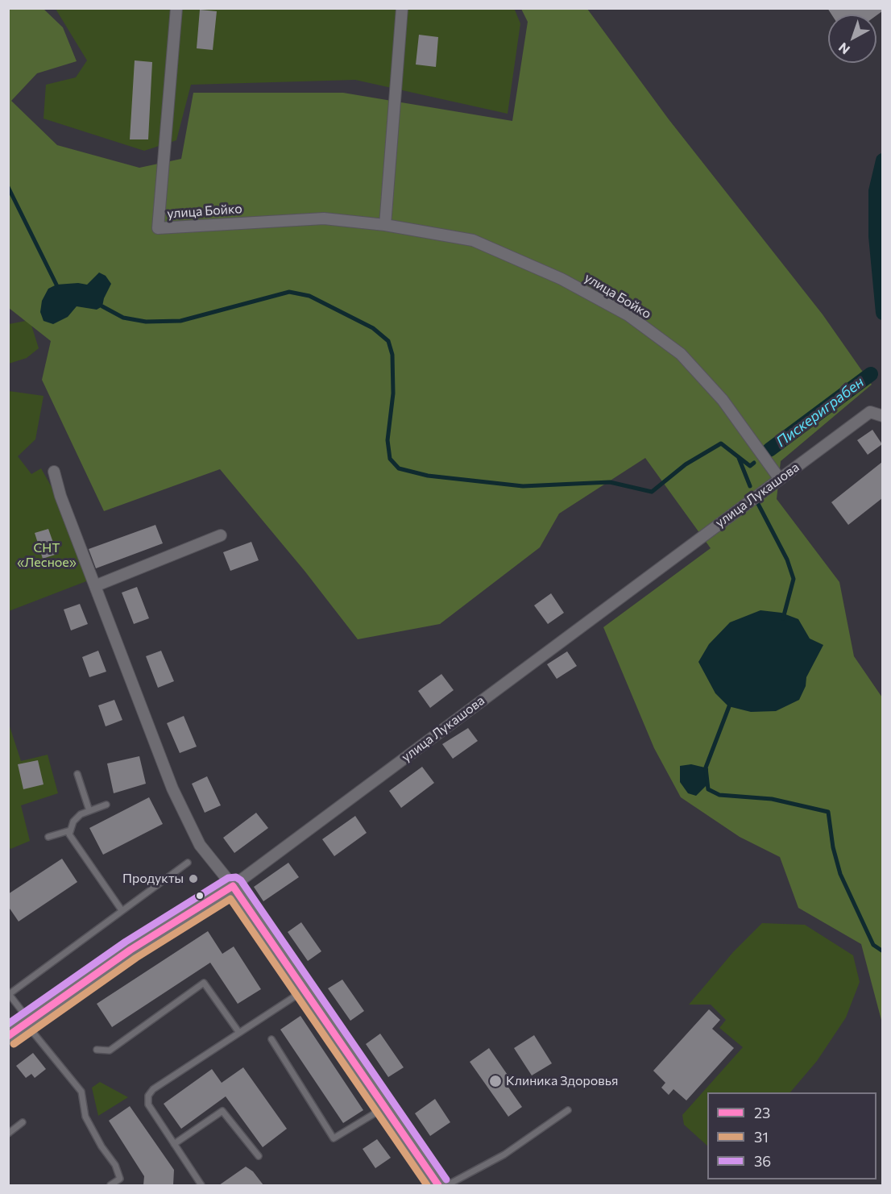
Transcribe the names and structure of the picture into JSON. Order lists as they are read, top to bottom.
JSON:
{
  "streets": {
    "main road": ["улица Лукашова"],
    "street": ["улица Бойко"]
  },
  "crossings": [
    ["улица Бойко", "улица Лукашова"]
  ],
  "water": ["Пискериграбен"],
  "parks": ["СНТ «Лесное»"],
  "places": ["Продукты", "Клиника Здоровья"],
  "lines": ["transit line 36", "transit line 23", "transit line 31"],
  "legend": ["23", "31", "36"],
  "north": "bottom left"
}
